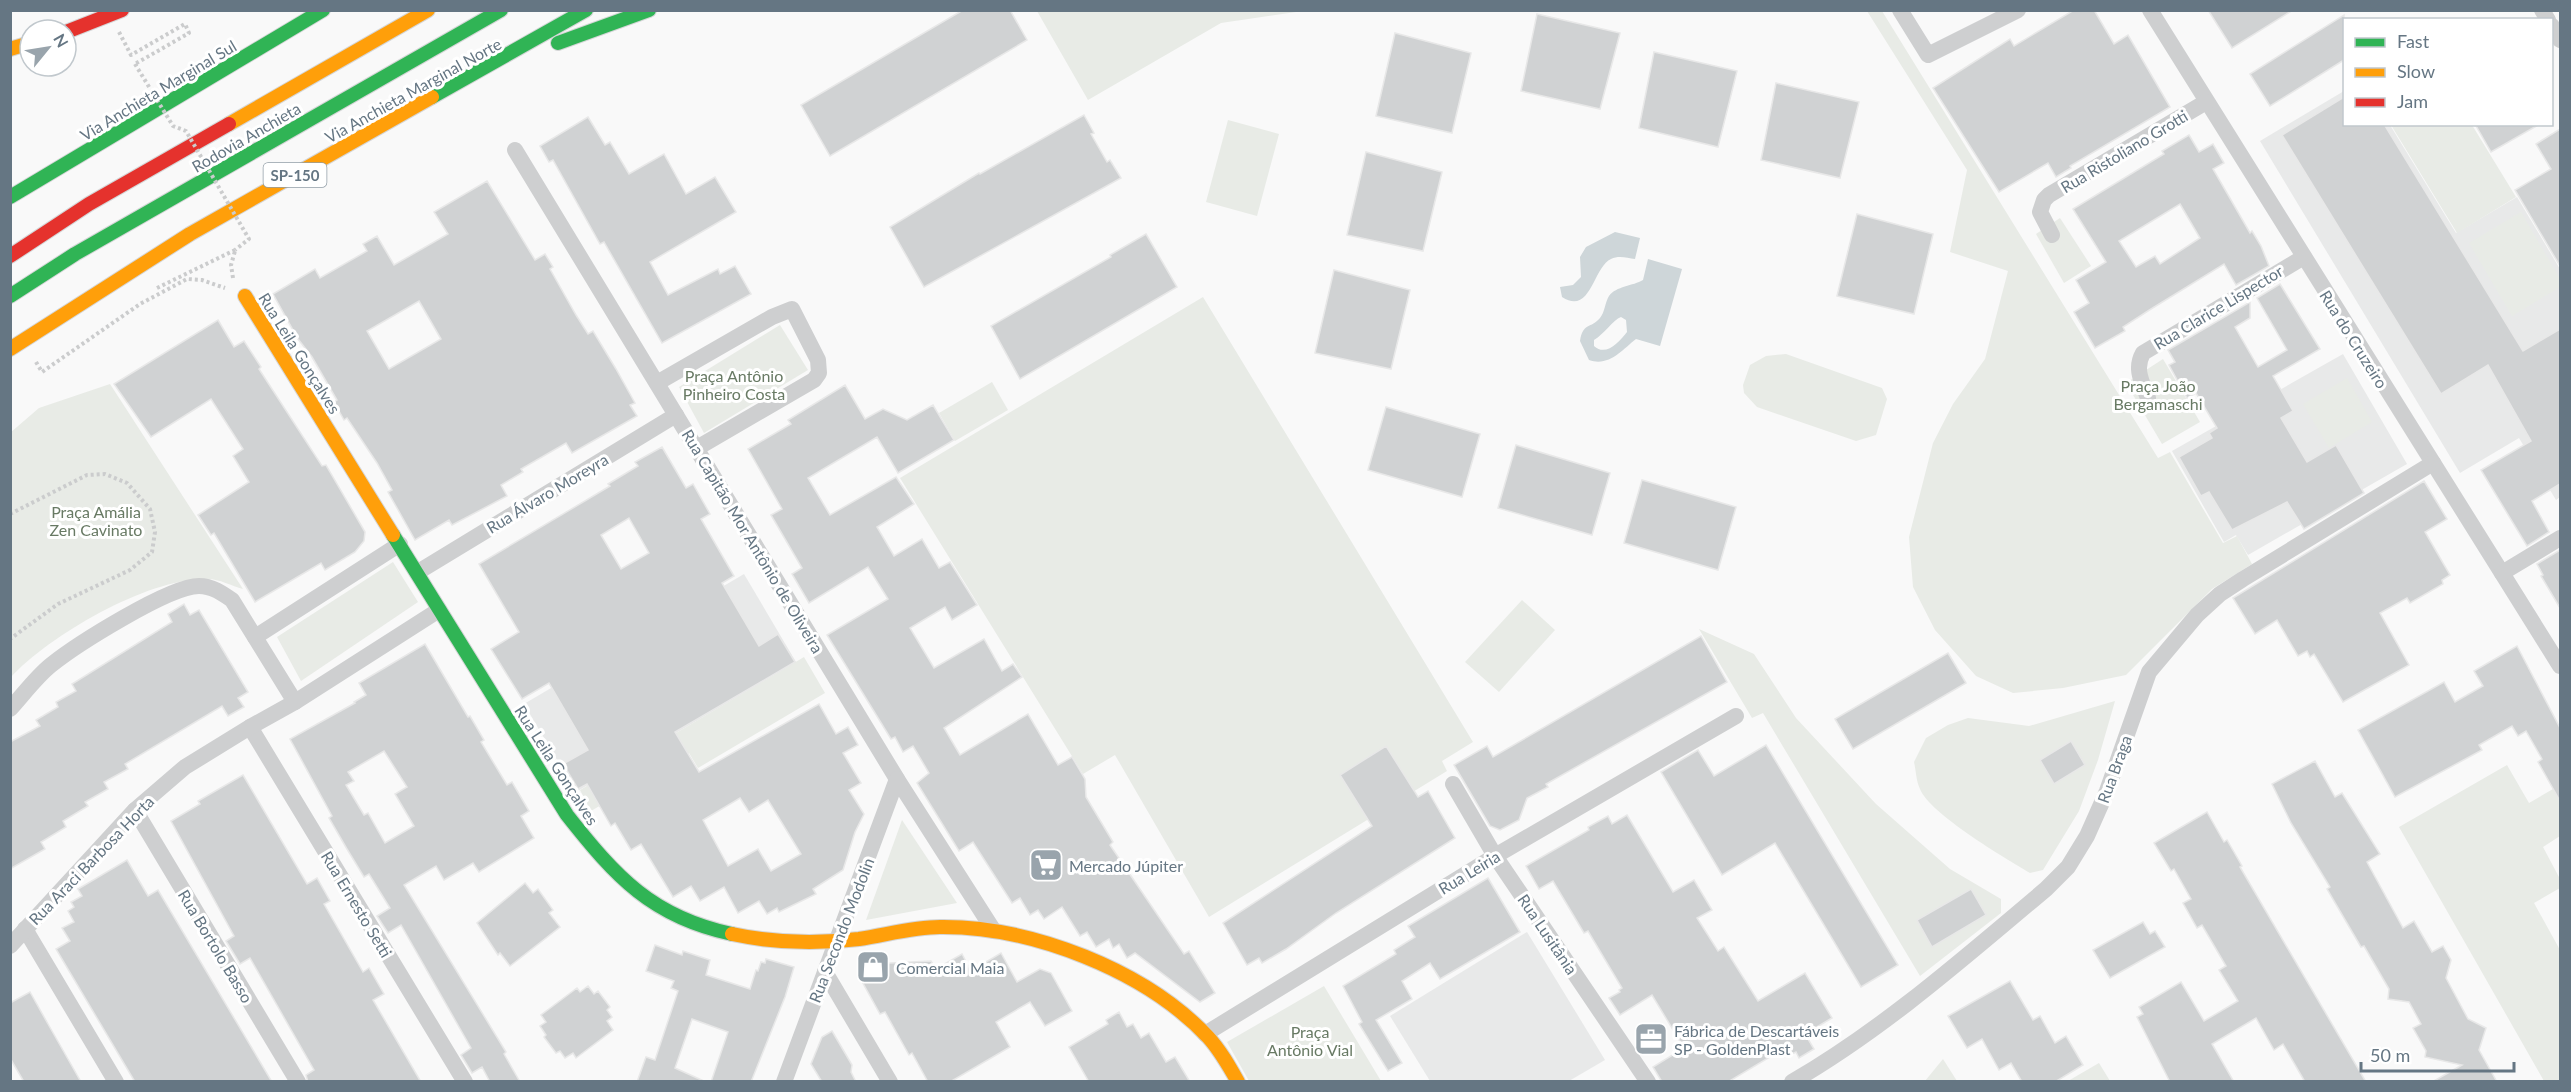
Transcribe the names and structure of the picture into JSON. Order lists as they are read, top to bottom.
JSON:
{
  "streets": {
    "main road": [
      "Via Anchieta Marginal Sul",
      "Via Anchieta Marginal Norte",
      "Rodovia Anchieta",
      "SP-150",
      "Rua Leila Gonçalves"
    ],
    "street": [
      "Rua Ristoliano Grotti",
      "Rua Clarice Lispector",
      "Rua do Cruzeiro",
      "Rua Álvaro Moreyra",
      "Rua Capitão Mor Antônio de Oliveira",
      "Rua Braga",
      "Rua Araci Barbosa Horta",
      "Rua Leiria",
      "Rua Ernesto Setti",
      "Rua Secondo Modolin",
      "Rua Lusitânia",
      "Rua Bortolo Basso"
    ]
  },
  "crossings": [
    ["Rua Ristoliano Grotti", "Rua do Cruzeiro"],
    ["Rua Clarice Lispector", "Rua do Cruzeiro"],
    ["Rua do Cruzeiro", "Rua Braga"],
    ["Rua Leila Gonçalves", "Rua Álvaro Moreyra"],
    ["Rua Leila Gonçalves", "Rua Capitão Mor Antônio de Oliveira"],
    ["Rua Leila Gonçalves", "Rua Araci Barbosa Horta"],
    ["Rua Leila Gonçalves", "Rua Leiria"],
    ["Rua Leila Gonçalves", "Rua Secondo Modolin"],
    ["Rua Álvaro Moreyra", "Rua Capitão Mor Antônio de Oliveira"],
    ["Rua Capitão Mor Antônio de Oliveira", "Rua Secondo Modolin"],
    ["Rua Araci Barbosa Horta", "Rua Ernesto Setti"],
    ["Rua Araci Barbosa Horta", "Rua Bortolo Basso"],
    ["Rua Leiria", "Rua Lusitânia"]
  ],
  "parks": [
    "Praça Antônio Pinheiro Costa",
    "Praça João Bergamaschi",
    "Praça Amália Zen Cavinato",
    "Praça Antônio Vial"
  ],
  "places": {
    "supermarket": ["Mercado Júpiter"],
    "shop": ["Comercial Maia"],
    "office": ["Fábrica de Descartáveis SP - GoldenPlast"]
  },
  "legend": ["Fast", "Slow", "Jam"],
  "scale_bar": "50 m",
  "north": "top right"
}
